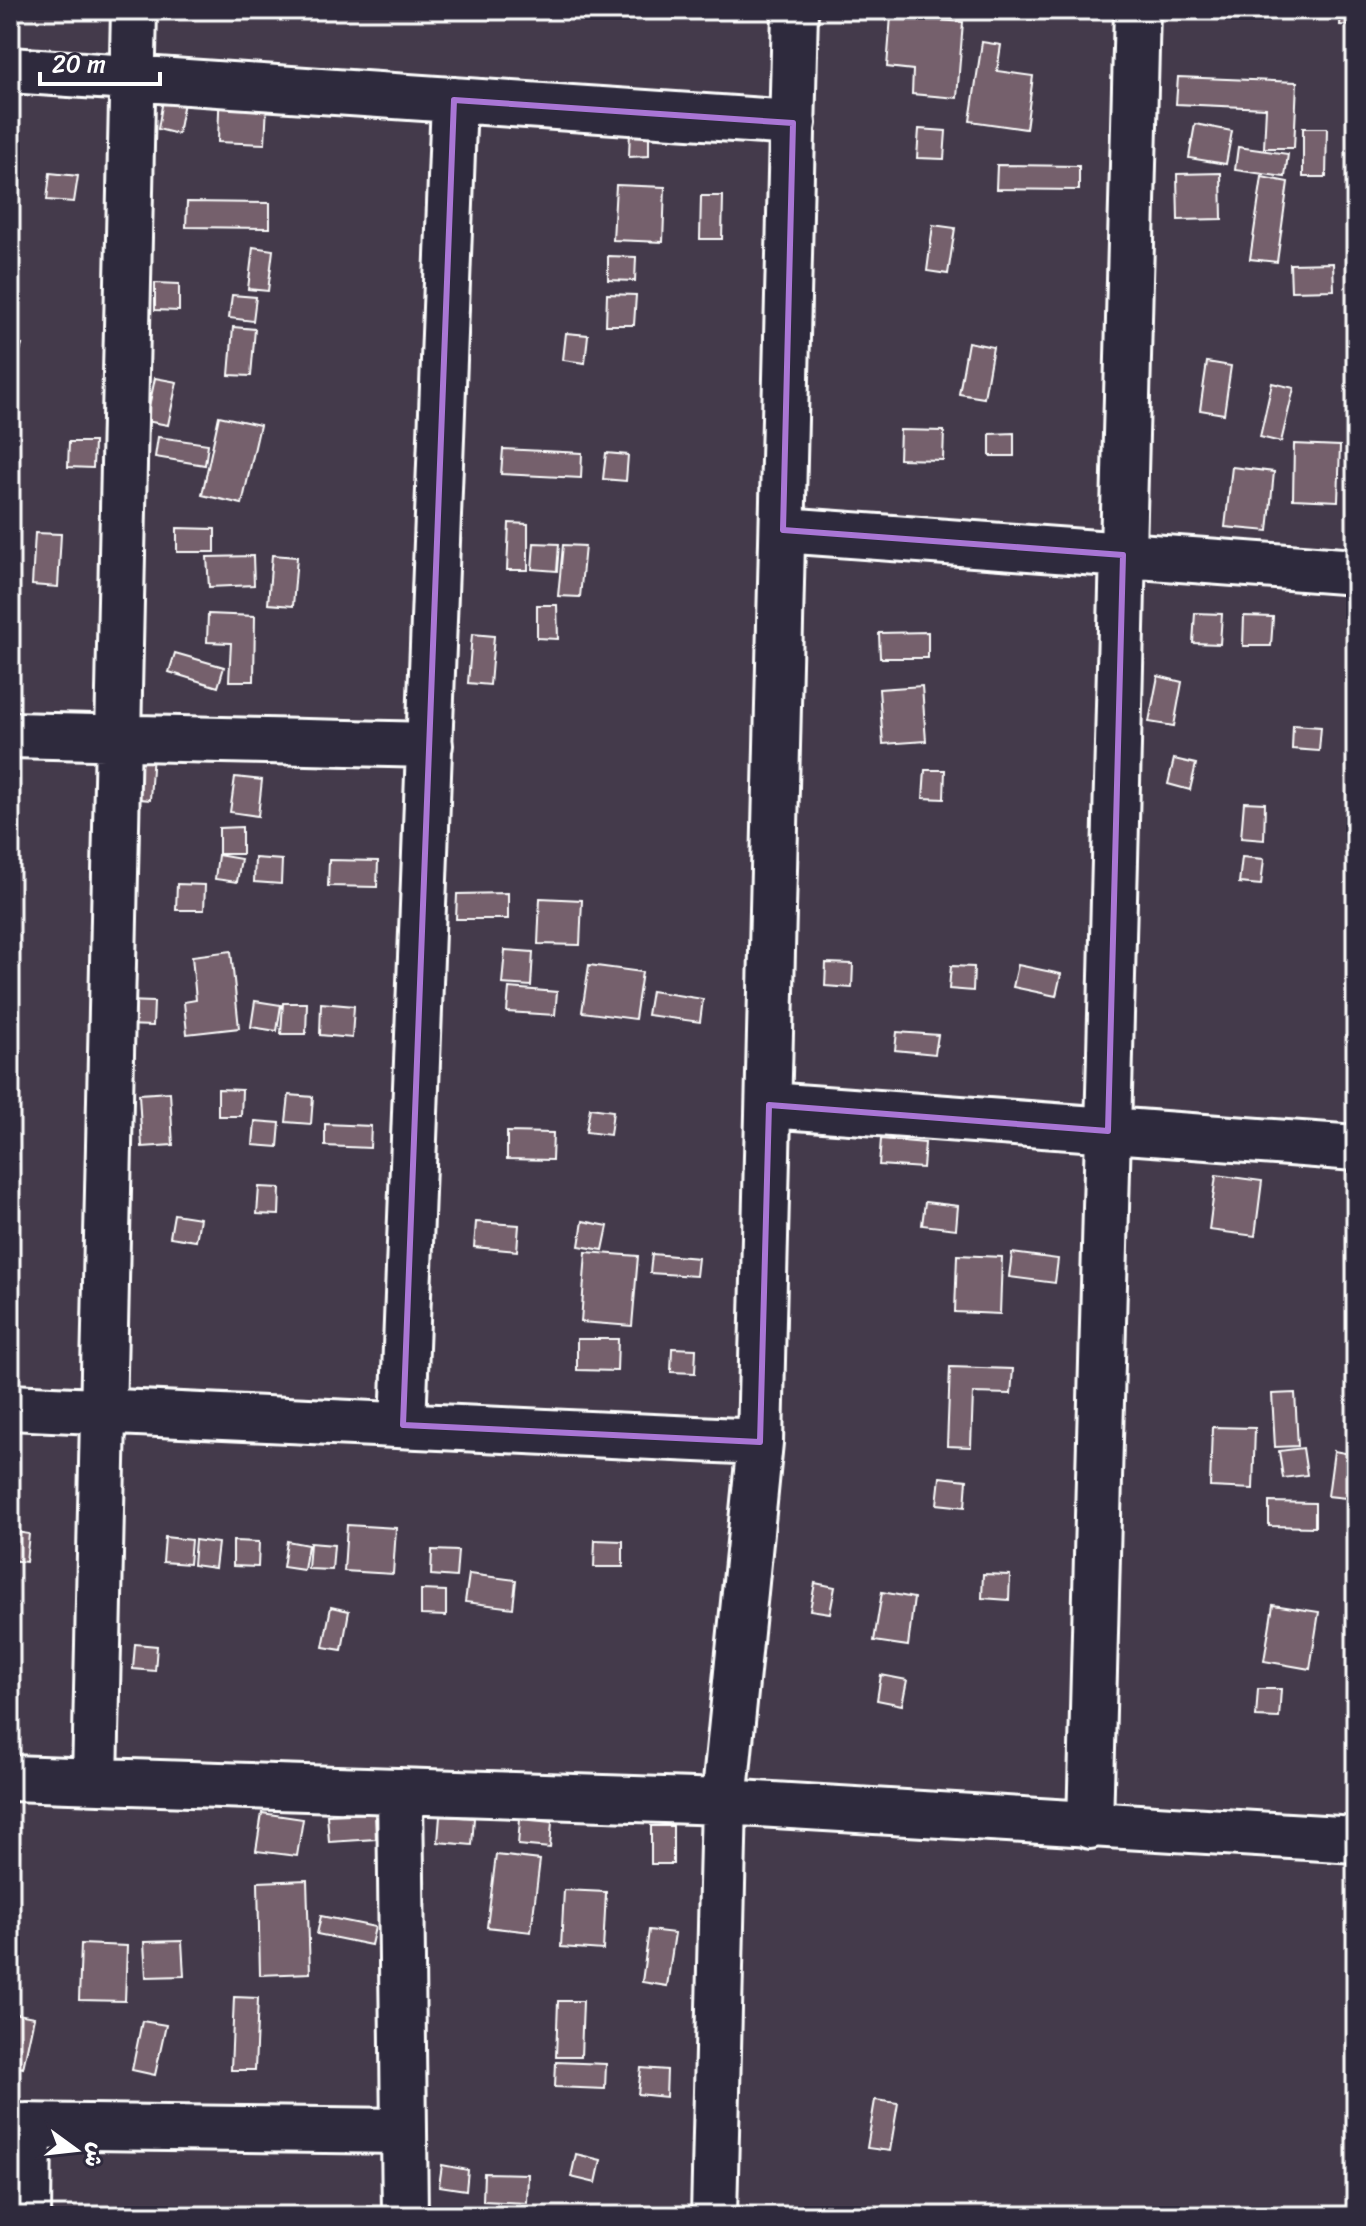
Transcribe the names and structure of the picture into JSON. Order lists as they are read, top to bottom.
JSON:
{
  "scale_bar": "20 m",
  "north": "right"
}
